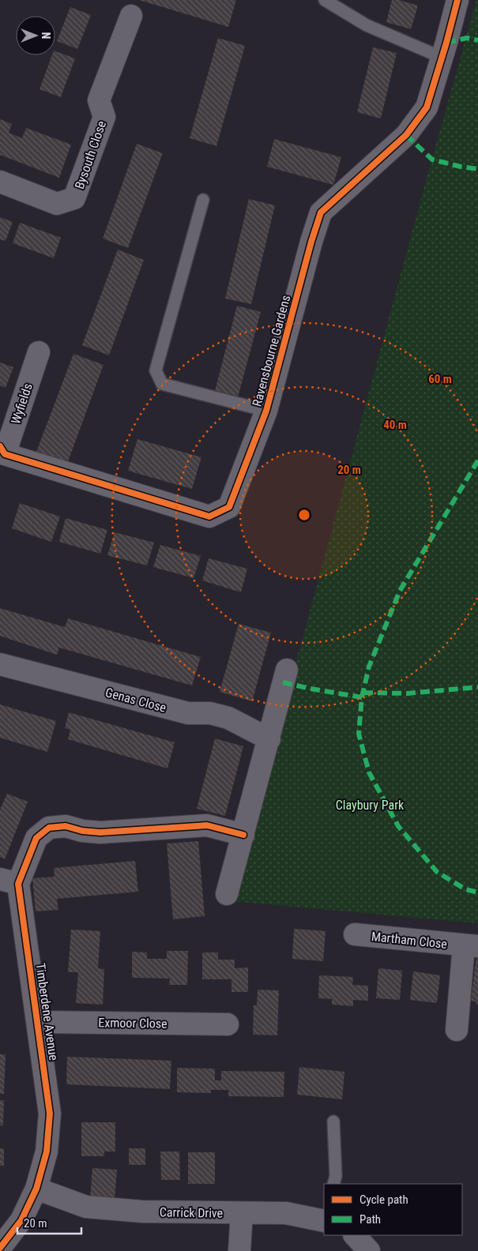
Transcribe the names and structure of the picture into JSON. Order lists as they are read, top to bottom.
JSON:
{
  "streets": {
    "street": [
      "Bysouth Close",
      "Ravensbourne Gardens",
      "Wyfields",
      "Genas Close",
      "Martham Close",
      "Timberdene Avenue",
      "Exmoor Close",
      "Carrick Drive"
    ]
  },
  "crossings": [
    ["Ravensbourne Gardens", "Wyfields"],
    ["Timberdene Avenue", "Exmoor Close"],
    ["Timberdene Avenue", "Carrick Drive"]
  ],
  "parks": ["Claybury Park"],
  "legend": ["Cycle path", "Path"],
  "scale_bar": "20 m",
  "north": "right",
  "rings": ["60 m", "40 m", "20 m"]
}
